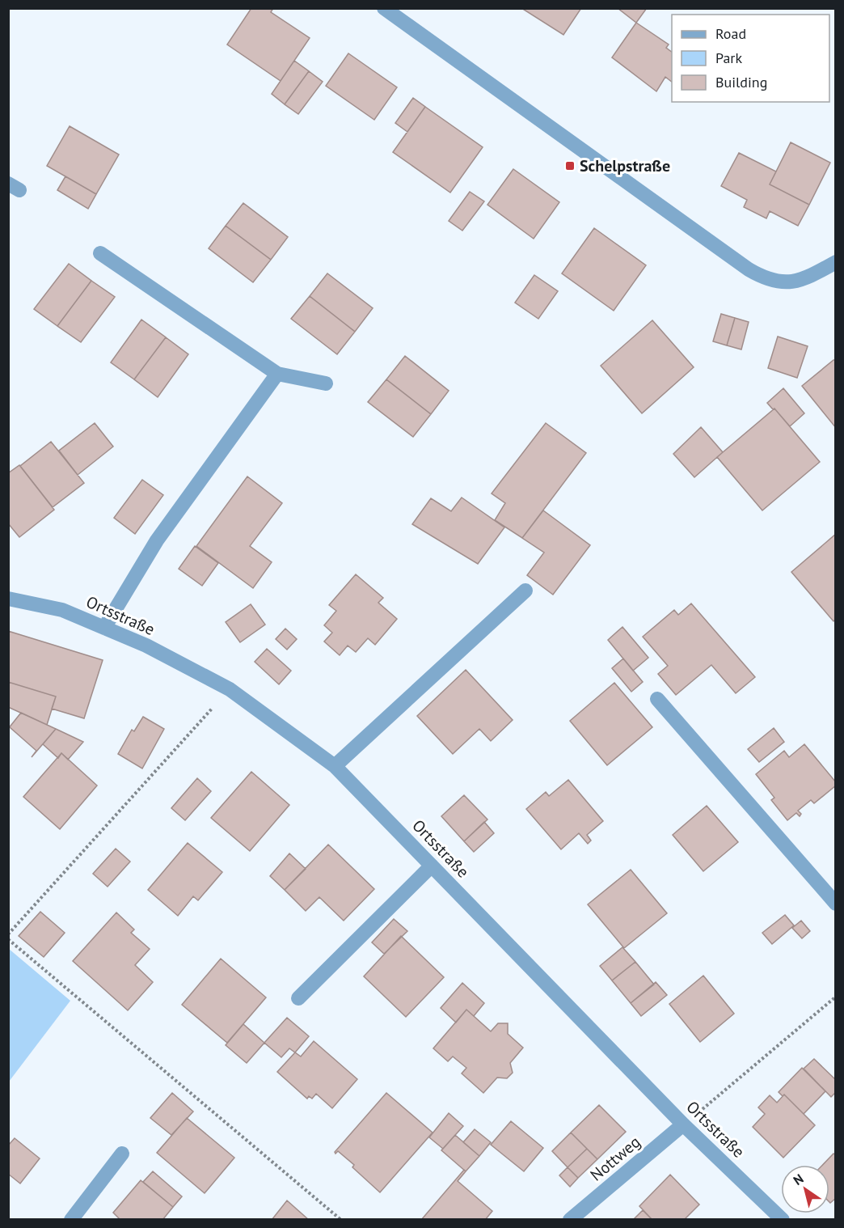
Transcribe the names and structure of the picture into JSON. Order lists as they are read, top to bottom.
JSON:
{
  "streets": {
    "street": ["Ortsstraße", "Nottweg"]
  },
  "crossings": [
    ["Ortsstraße", "Nottweg"]
  ],
  "places": {
    "transit": ["Schelpstraße"]
  },
  "legend": ["Road", "Park", "Building"],
  "north": "top left"
}
